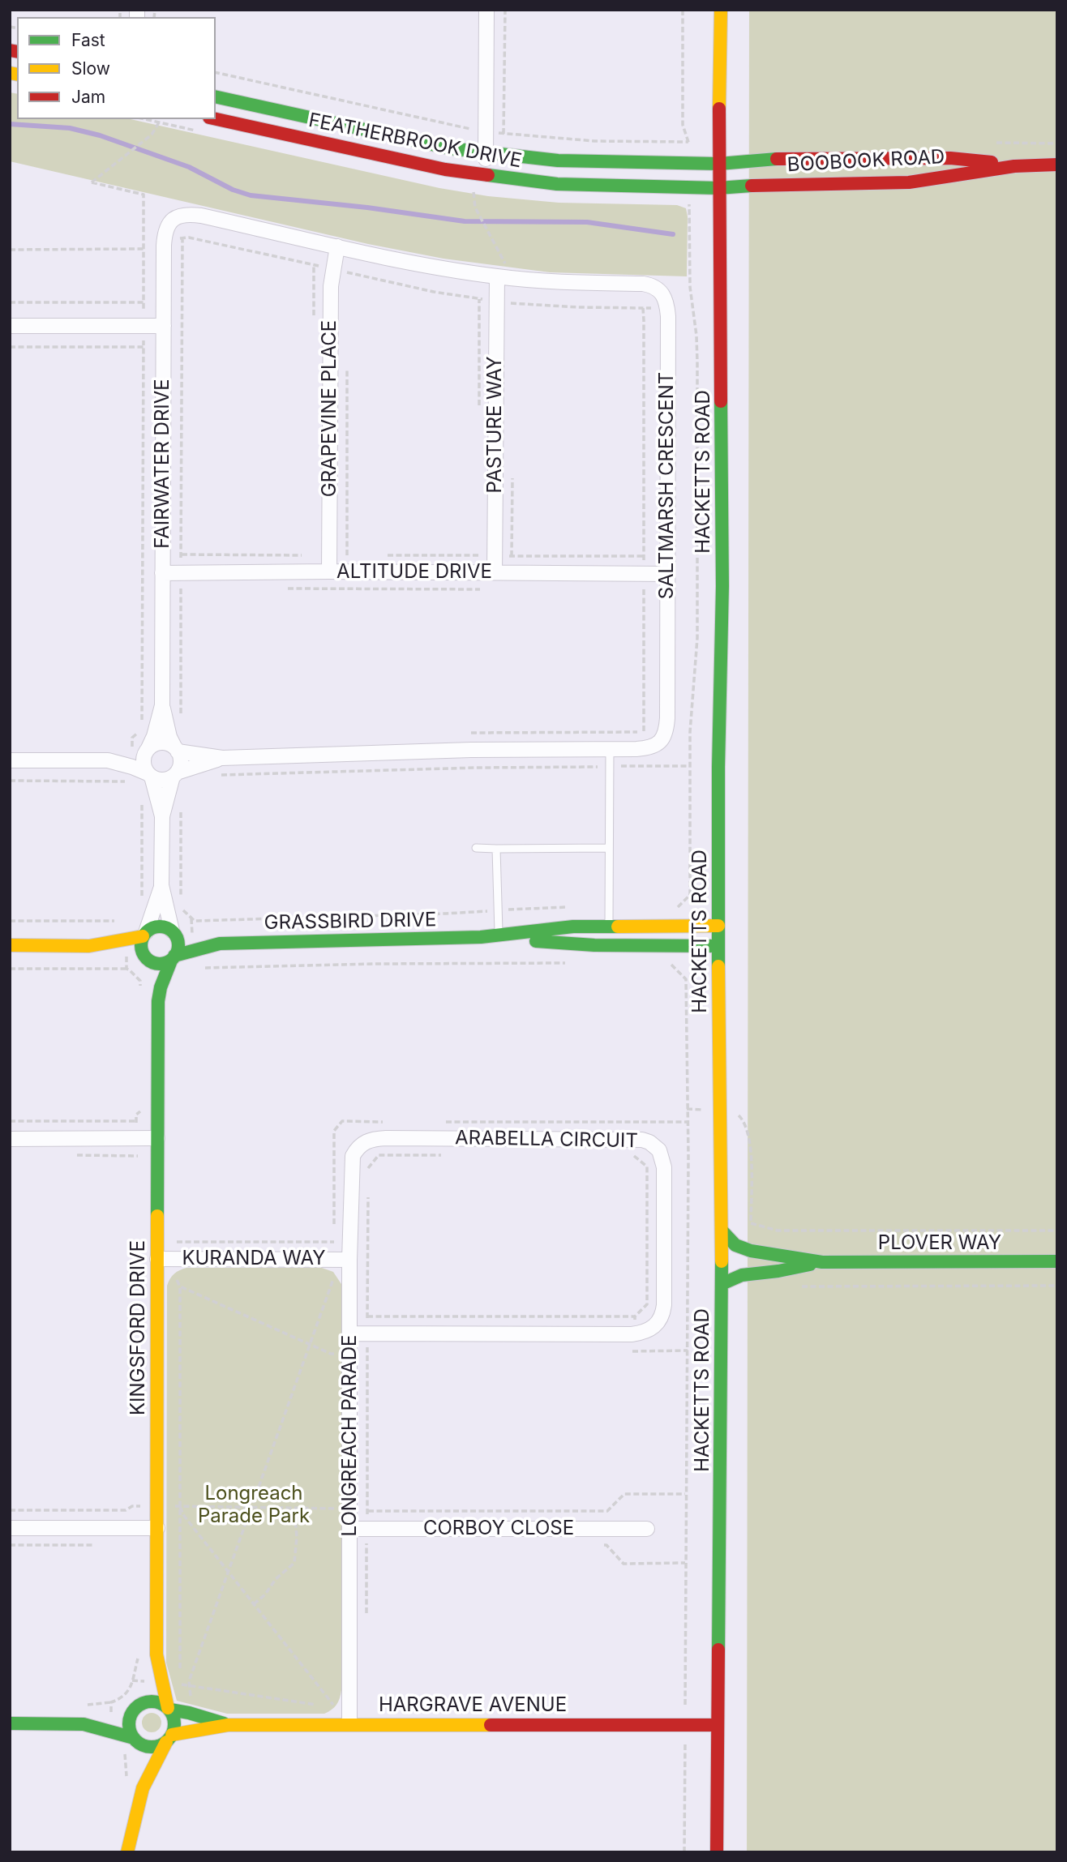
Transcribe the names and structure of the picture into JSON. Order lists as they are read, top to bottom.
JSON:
{
  "streets": {
    "street": [
      "FEATHERBROOK DRIVE",
      "BOOBOOK ROAD",
      "GRAPEVINE PLACE",
      "PASTURE WAY",
      "FAIRWATER DRIVE",
      "HACKETTS ROAD",
      "SALTMARSH CRESCENT",
      "ALTITUDE DRIVE",
      "GRASSBIRD DRIVE",
      "ARABELLA CIRCUIT",
      "PLOVER WAY",
      "KURANDA WAY",
      "KINGSFORD DRIVE",
      "LONGREACH PARADE",
      "CORBOY CLOSE",
      "HARGRAVE AVENUE"
    ]
  },
  "crossings": [
    ["FEATHERBROOK DRIVE", "BOOBOOK ROAD"],
    ["FEATHERBROOK DRIVE", "HACKETTS ROAD"],
    ["BOOBOOK ROAD", "HACKETTS ROAD"],
    ["GRAPEVINE PLACE", "FAIRWATER DRIVE"],
    ["GRAPEVINE PLACE", "ALTITUDE DRIVE"],
    ["PASTURE WAY", "ALTITUDE DRIVE"],
    ["FAIRWATER DRIVE", "ALTITUDE DRIVE"],
    ["HACKETTS ROAD", "GRASSBIRD DRIVE"],
    ["HACKETTS ROAD", "PLOVER WAY"],
    ["HACKETTS ROAD", "HARGRAVE AVENUE"],
    ["SALTMARSH CRESCENT", "ALTITUDE DRIVE"],
    ["GRASSBIRD DRIVE", "KINGSFORD DRIVE"],
    ["ARABELLA CIRCUIT", "LONGREACH PARADE"],
    ["KURANDA WAY", "KINGSFORD DRIVE"],
    ["KURANDA WAY", "LONGREACH PARADE"],
    ["KINGSFORD DRIVE", "HARGRAVE AVENUE"],
    ["LONGREACH PARADE", "CORBOY CLOSE"],
    ["LONGREACH PARADE", "HARGRAVE AVENUE"]
  ],
  "parks": ["Longreach Parade Park"],
  "legend": ["Fast", "Slow", "Jam"]
}
